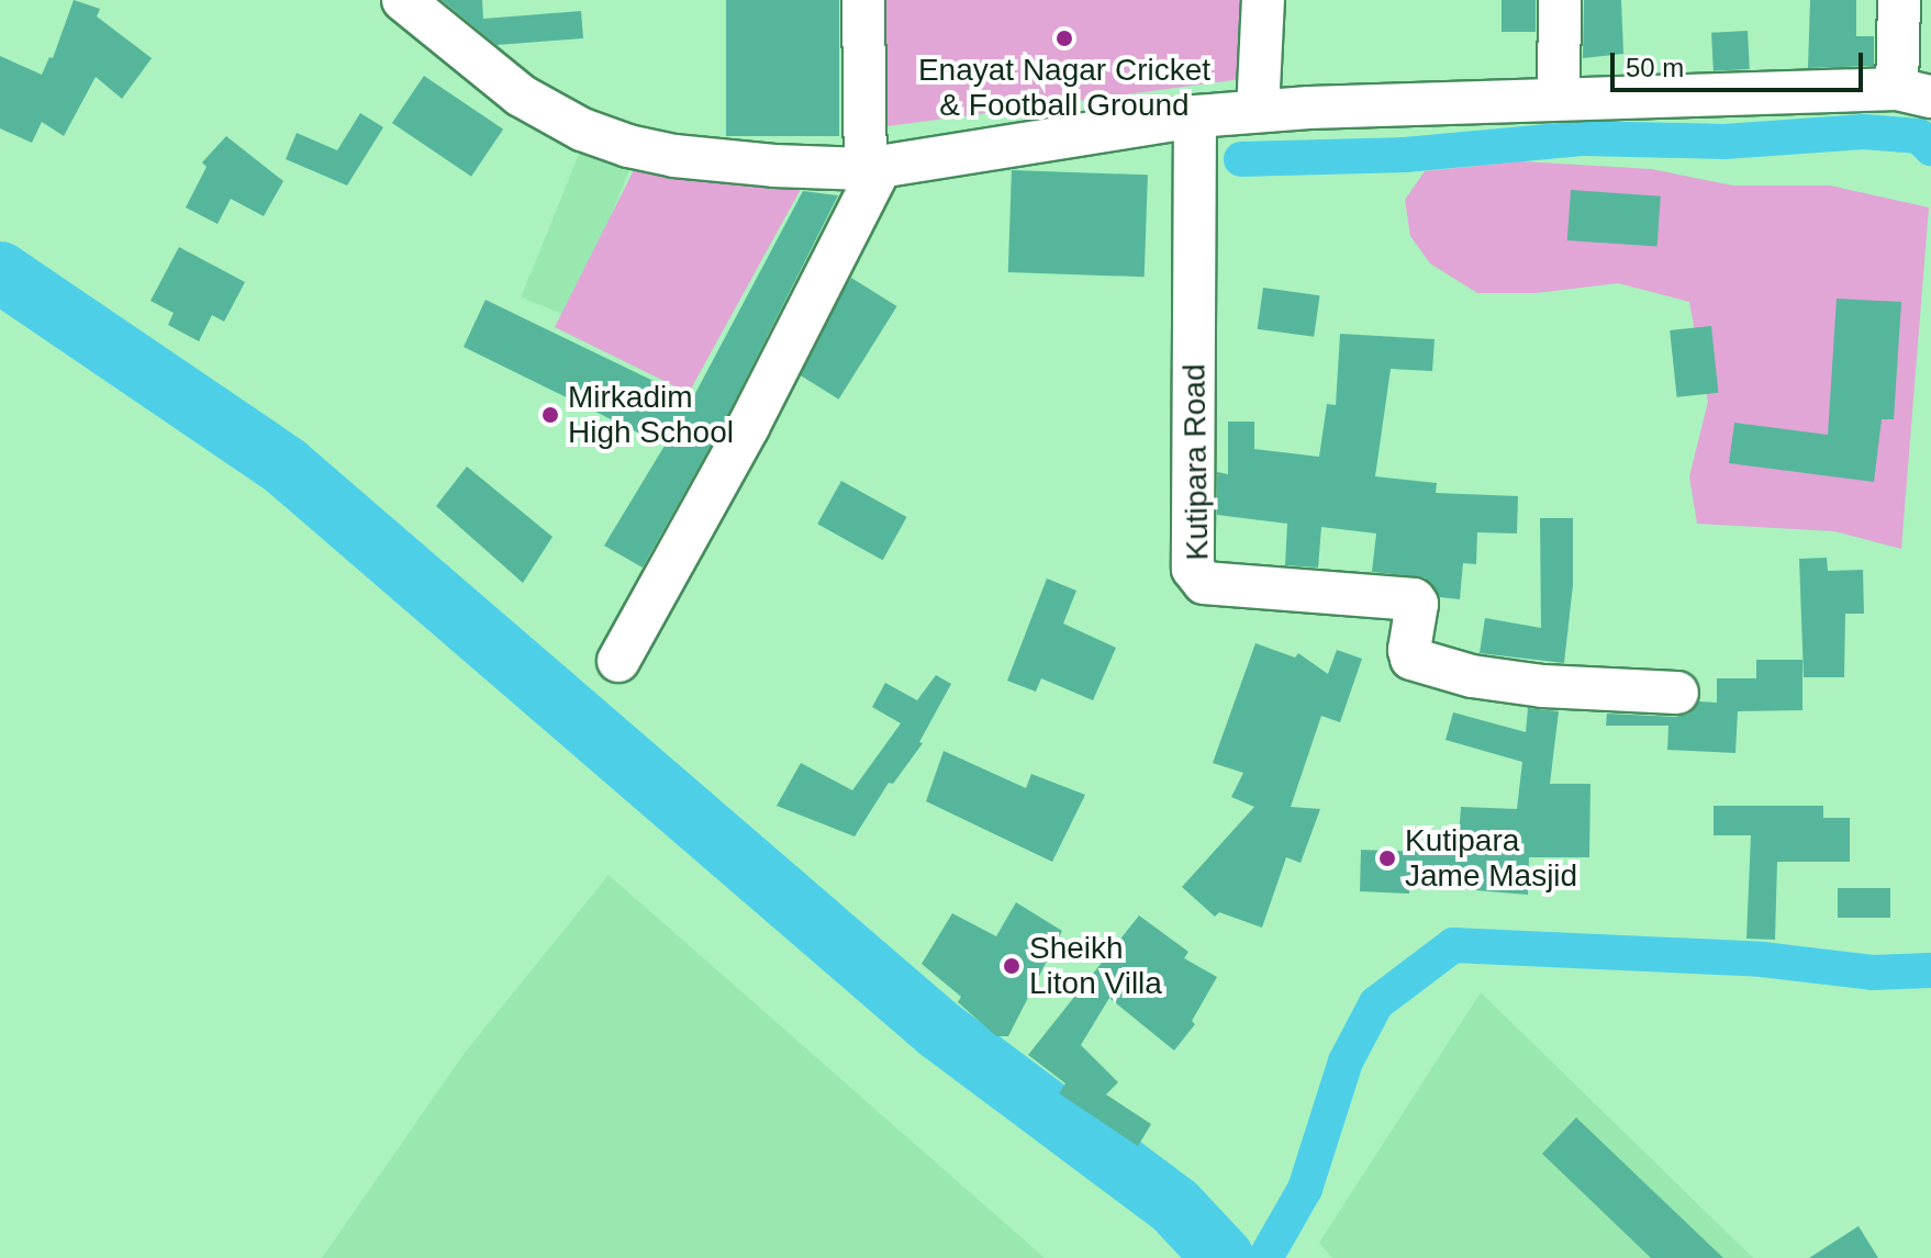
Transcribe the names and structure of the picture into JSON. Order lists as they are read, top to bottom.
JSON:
{
  "streets": {
    "street": ["Kutipara Road"]
  },
  "places": [
    "Enayat Nagar Cricket & Football Ground",
    "Mirkadim High School",
    "Kutipara Jame Masjid",
    "Sheikh Liton Villa"
  ],
  "scale_bar": "50 m"
}
